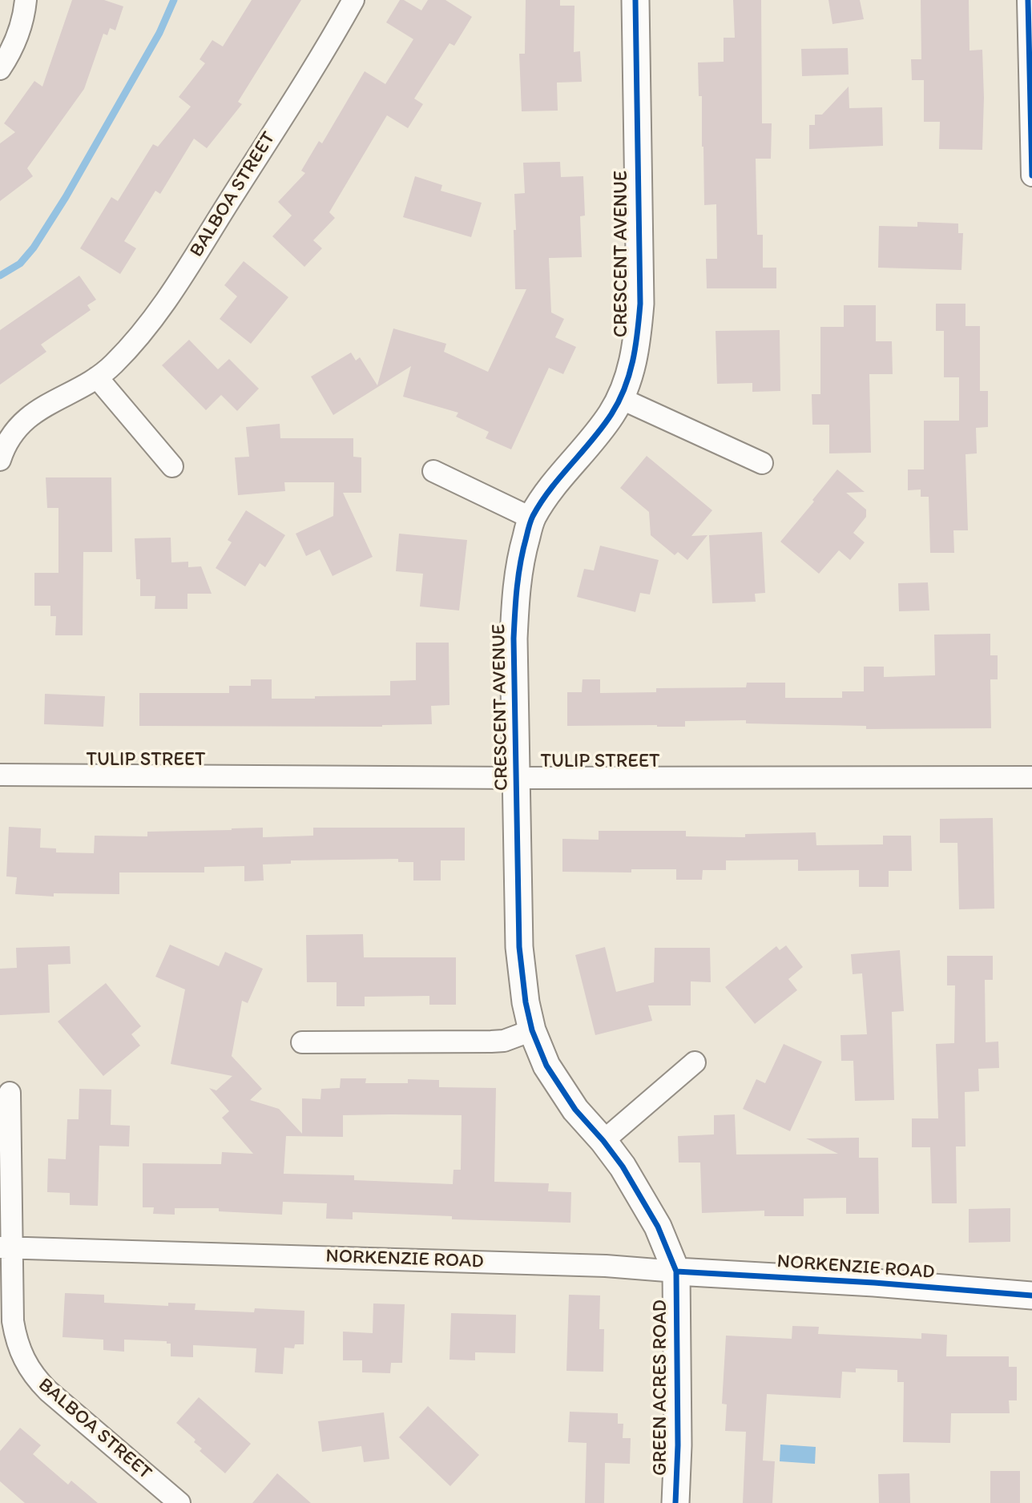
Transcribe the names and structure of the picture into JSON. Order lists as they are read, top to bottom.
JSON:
{
  "streets": {
    "street": [
      "BALBOA STREET",
      "CRESCENT AVENUE",
      "TULIP STREET",
      "NORKENZIE ROAD",
      "GREEN ACRES ROAD"
    ]
  },
  "crossings": [
    ["BALBOA STREET", "NORKENZIE ROAD"],
    ["CRESCENT AVENUE", "TULIP STREET"],
    ["CRESCENT AVENUE", "NORKENZIE ROAD"],
    ["CRESCENT AVENUE", "GREEN ACRES ROAD"],
    ["NORKENZIE ROAD", "GREEN ACRES ROAD"]
  ]
}
